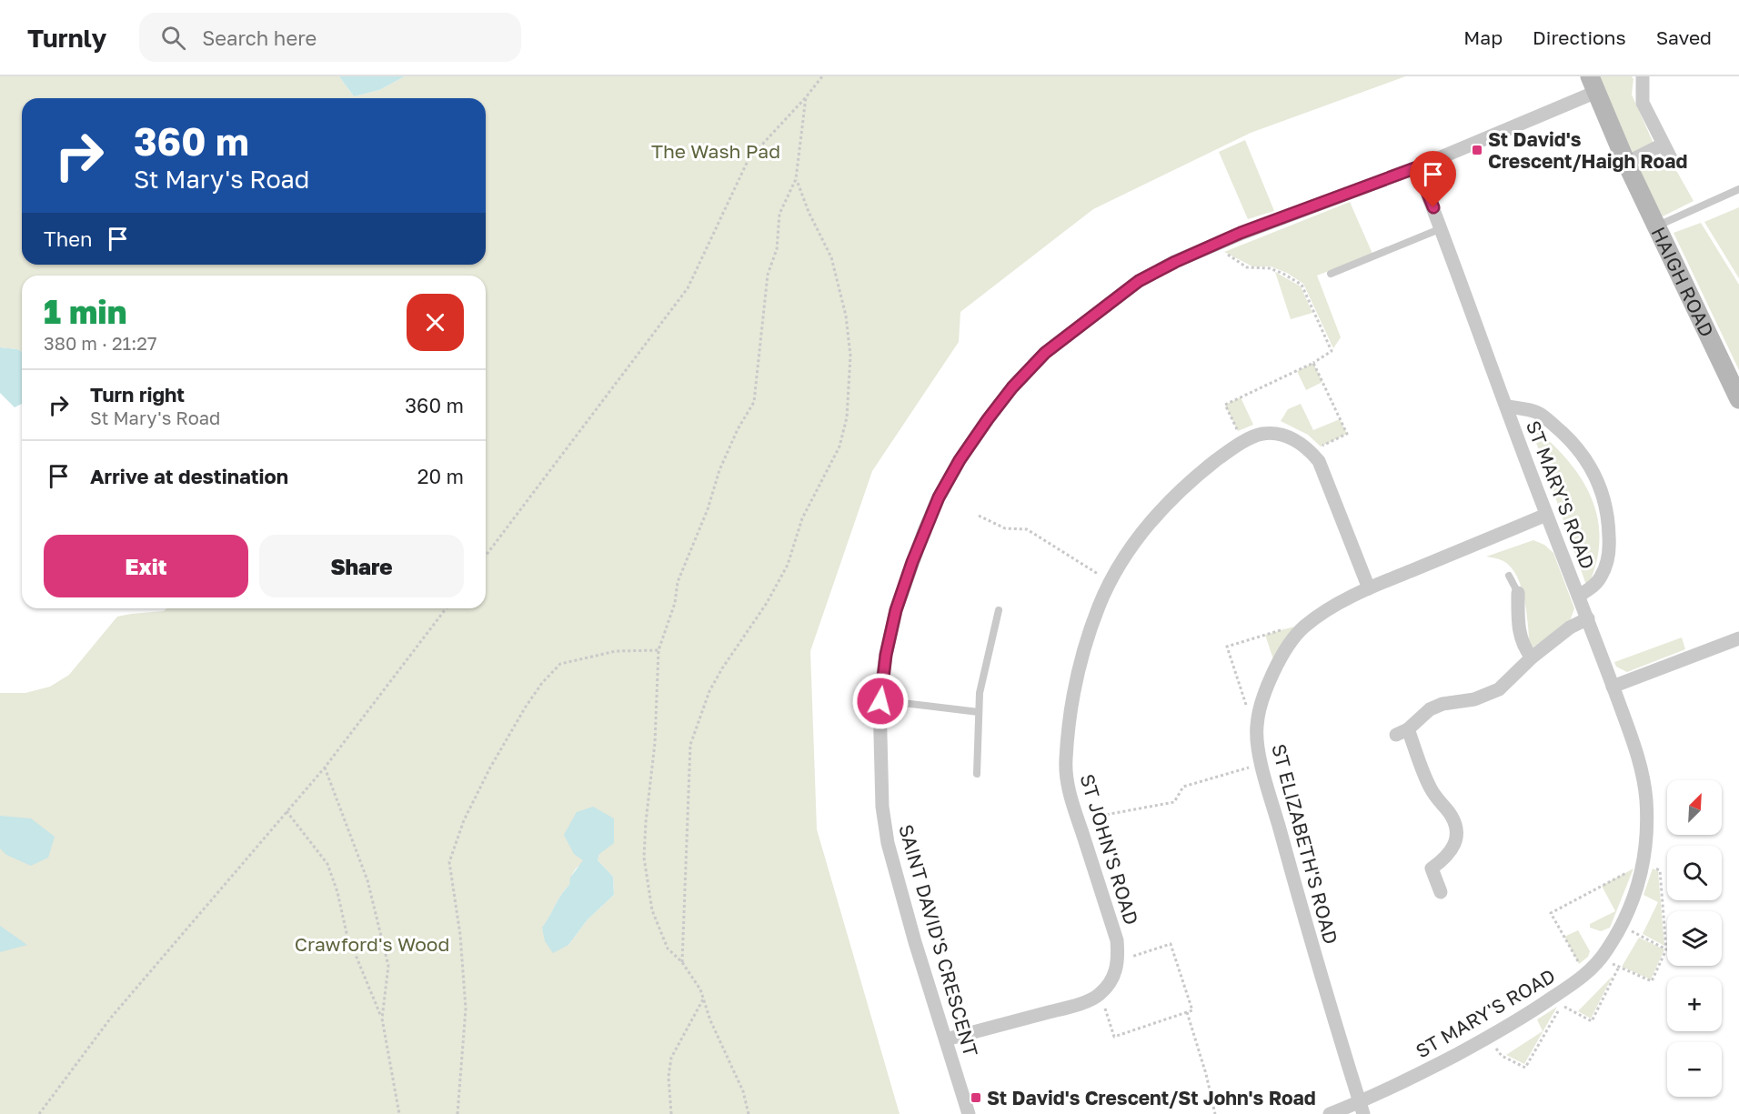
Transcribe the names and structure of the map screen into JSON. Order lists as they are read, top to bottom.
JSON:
{
  "streets": {
    "main road": ["HAIGH ROAD"],
    "street": [
      "ST MARY'S ROAD",
      "ST ELIZABETH'S ROAD",
      "ST JOHN'S ROAD",
      "SAINT DAVID'S CRESCENT"
    ]
  },
  "crossings": [
    ["HAIGH ROAD", "SAINT DAVID'S CRESCENT"],
    ["ST MARY'S ROAD", "ST ELIZABETH'S ROAD"],
    ["ST MARY'S ROAD", "SAINT DAVID'S CRESCENT"],
    ["ST ELIZABETH'S ROAD", "ST JOHN'S ROAD"]
  ],
  "parks": ["The Wash Pad", "Crawford's Wood"],
  "places": {
    "transit": ["St David's Crescent/Haigh Road", "St David's Crescent/St John's Road"]
  },
  "north": "top right",
  "page": {
    "header": "Turnly",
    "search": "Search here",
    "nav": ["Map", "Directions", "Saved"],
    "turn": ["360 m", "St Mary's Road"],
    "then": "Then",
    "heading": ["1 min", "380 m · 21:27"],
    "list": [
      {
        "name": "Turn right",
        "note": "St Mary's Road",
        "value": "360 m"
      },
      {
        "name": "Arrive at destination",
        "value": "20 m"
      }
    ],
    "buttons": ["Exit", "Share"],
    "map_buttons": ["+", "−"]
  }
}
